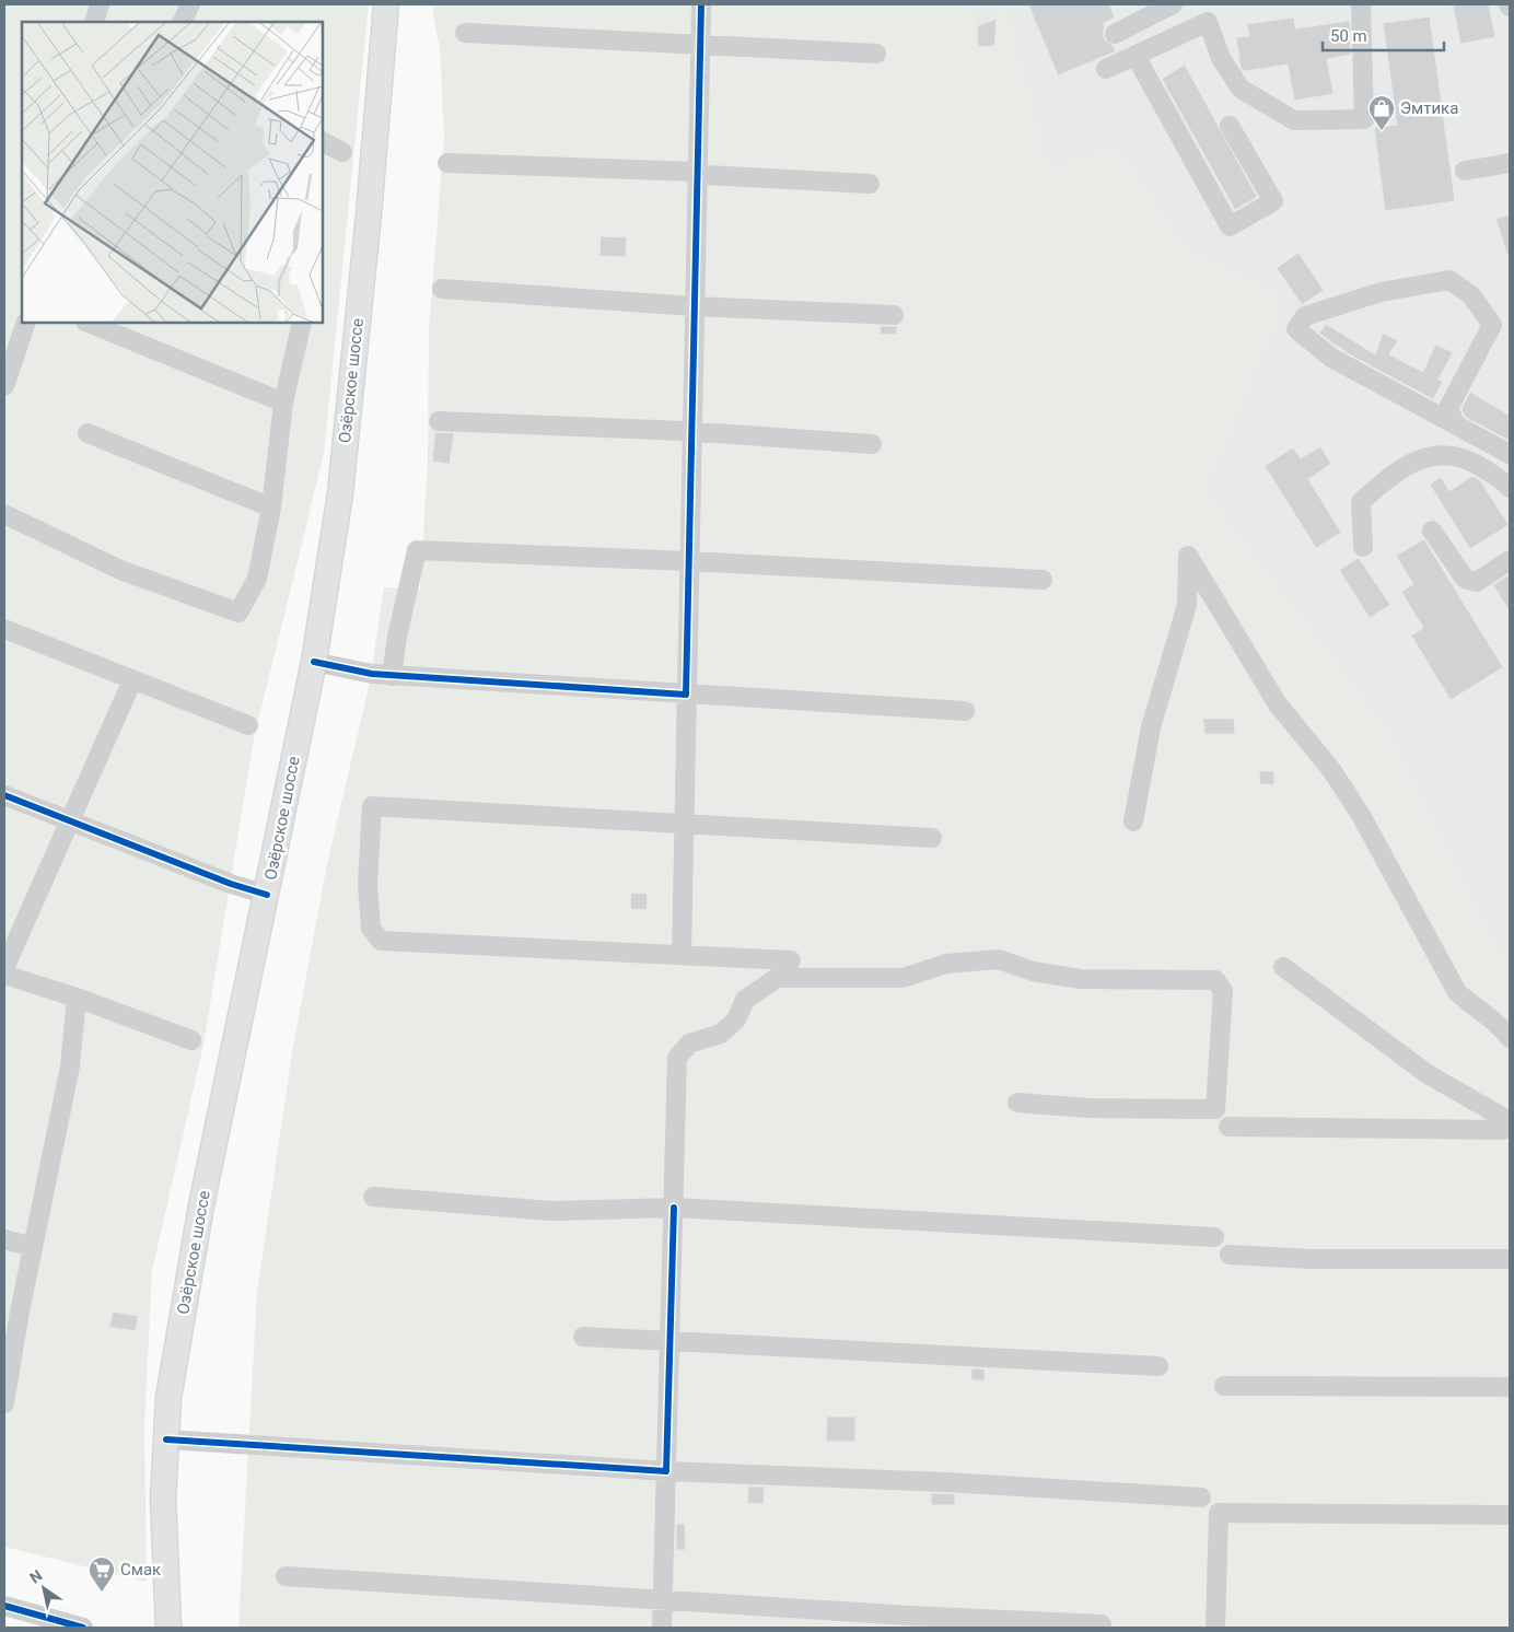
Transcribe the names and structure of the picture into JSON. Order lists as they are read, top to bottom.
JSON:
{
  "streets": {
    "main road": ["Озёрское шоссе"]
  },
  "places": {
    "shop": ["Эмтика"],
    "supermarket": ["Смак"]
  },
  "scale_bar": "50 m",
  "north": "top left"
}
